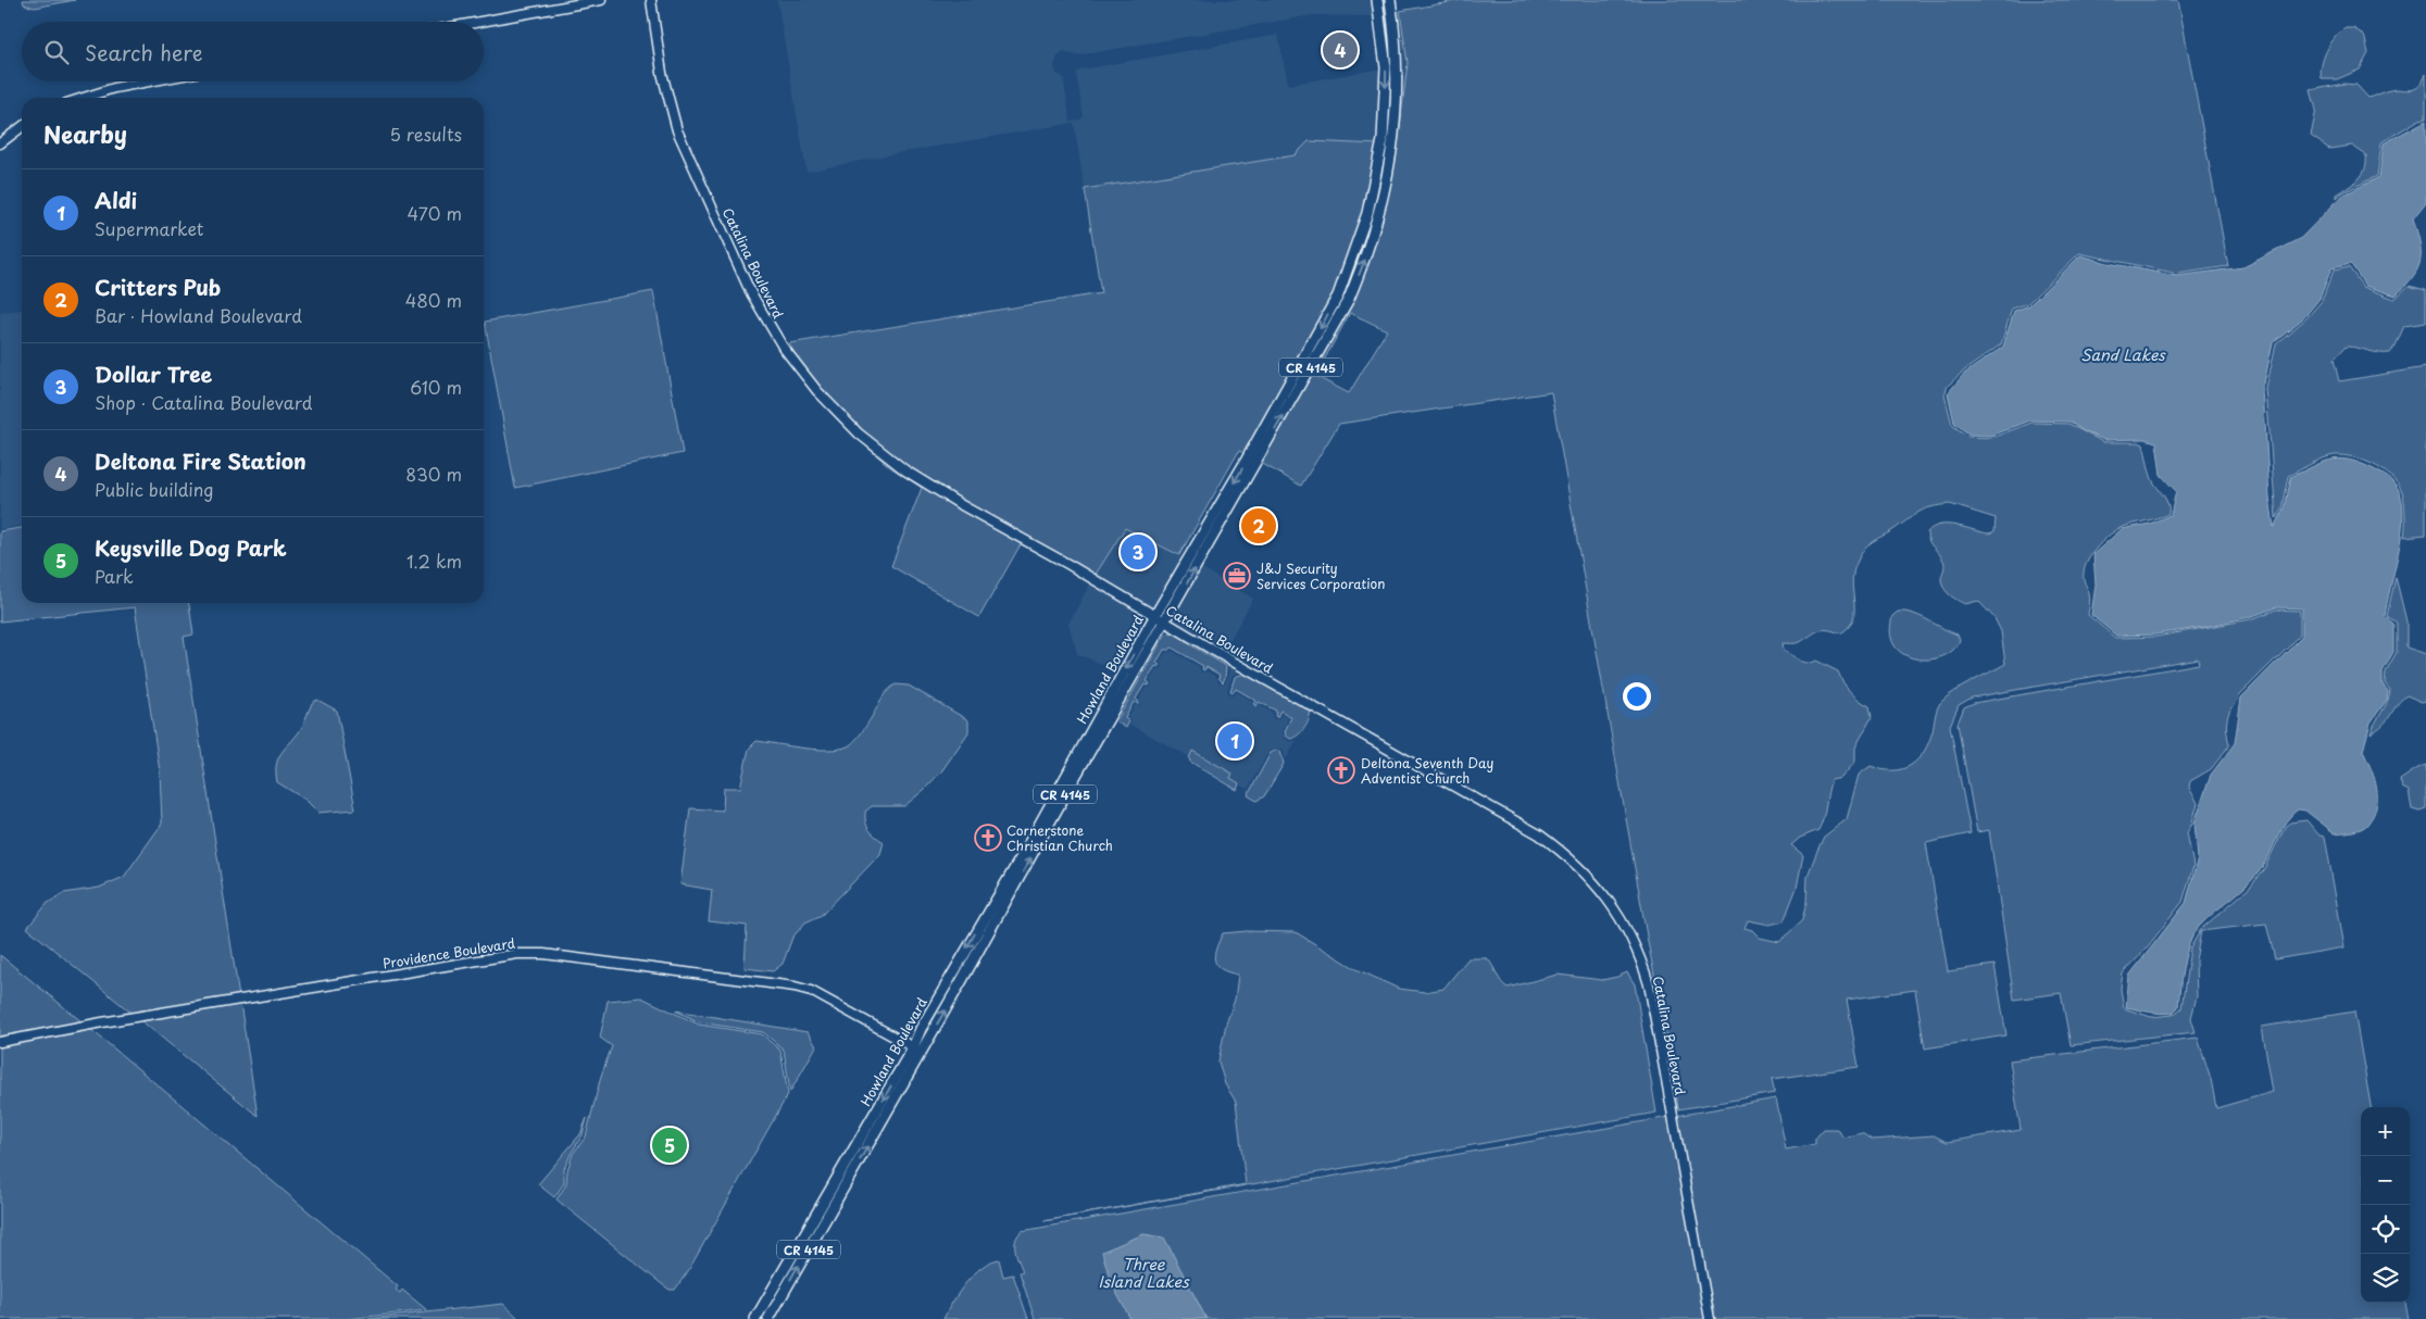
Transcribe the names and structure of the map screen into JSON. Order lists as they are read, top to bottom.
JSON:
{
  "streets": {
    "main road": ["CR 4145", "Howland Boulevard"],
    "street": ["Catalina Boulevard", "Providence Boulevard"]
  },
  "crossings": [
    ["Catalina Boulevard", "Howland Boulevard"],
    ["Howland Boulevard", "Providence Boulevard"]
  ],
  "water": ["Sand Lakes", "Three Island Lakes"],
  "places": {
    "office": ["J&J Security Services Corporation"],
    "church": ["Deltona Seventh Day Adventist Church", "Cornerstone Christian Church"]
  },
  "page": {
    "search": "Search here",
    "pins": [
      "4",
      "2",
      "3",
      "1",
      "5"
    ],
    "heading": ["Nearby", "5 results"],
    "list": [
      {
        "mark": "1",
        "name": "Aldi",
        "note": "Supermarket",
        "value": "470 m"
      },
      {
        "mark": "2",
        "name": "Critters Pub",
        "note": "Bar · Howland Boulevard",
        "value": "480 m"
      },
      {
        "mark": "3",
        "name": "Dollar Tree",
        "note": "Shop · Catalina Boulevard",
        "value": "610 m"
      },
      {
        "mark": "4",
        "name": "Deltona Fire Station",
        "note": "Public building",
        "value": "830 m"
      },
      {
        "mark": "5",
        "name": "Keysville Dog Park",
        "note": "Park",
        "value": "1.2 km"
      }
    ],
    "map_buttons": ["+", "−"]
  }
}
